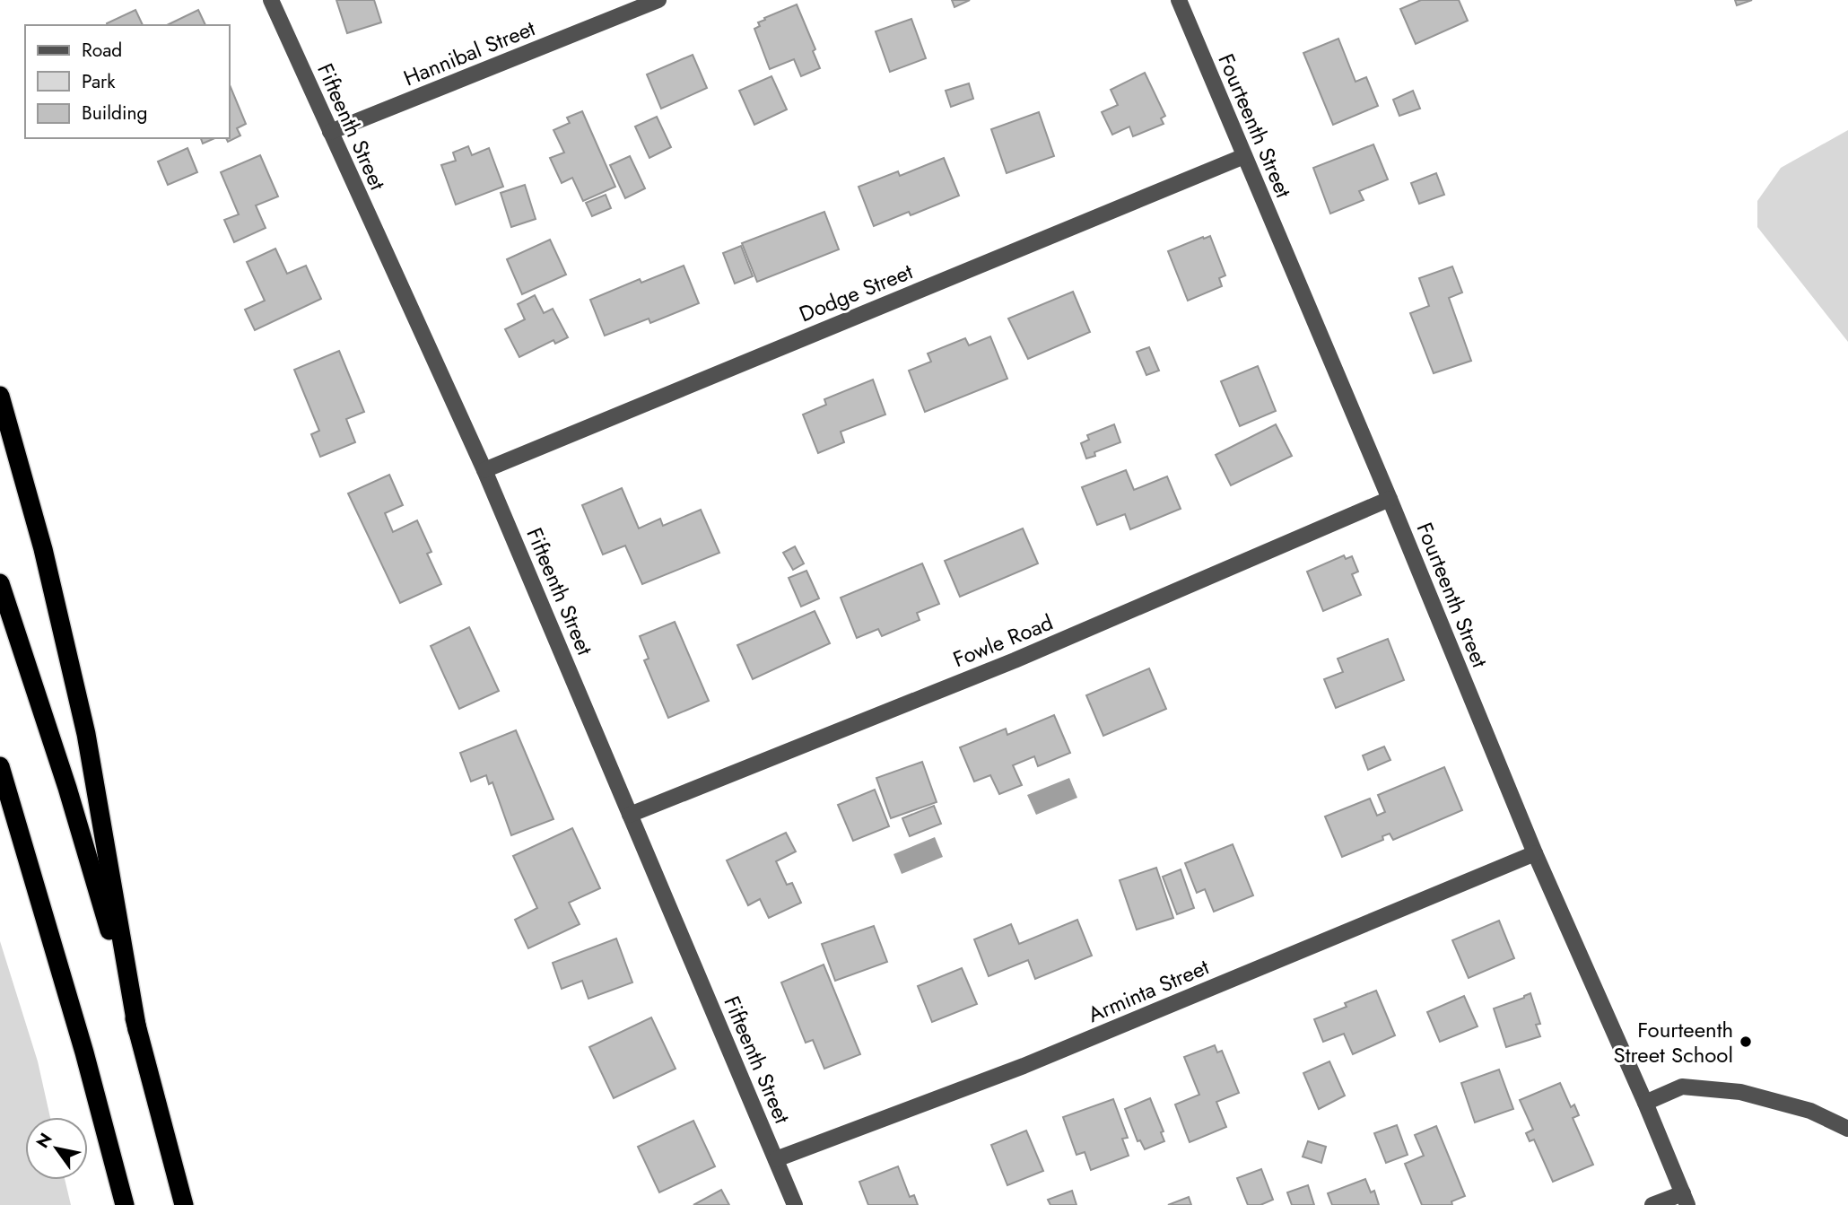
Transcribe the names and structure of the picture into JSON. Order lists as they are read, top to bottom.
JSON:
{
  "streets": {
    "street": [
      "Hannibal Street",
      "Fourteenth Street",
      "Fifteenth Street",
      "Dodge Street",
      "Fowle Road",
      "Arminta Street"
    ]
  },
  "crossings": [
    ["Hannibal Street", "Fifteenth Street"],
    ["Fourteenth Street", "Dodge Street"],
    ["Fourteenth Street", "Fowle Road"],
    ["Fourteenth Street", "Arminta Street"],
    ["Fifteenth Street", "Dodge Street"],
    ["Fifteenth Street", "Fowle Road"],
    ["Fifteenth Street", "Arminta Street"]
  ],
  "places": ["Fourteenth Street School"],
  "legend": ["Road", "Park", "Building"],
  "north": "top left"
}
